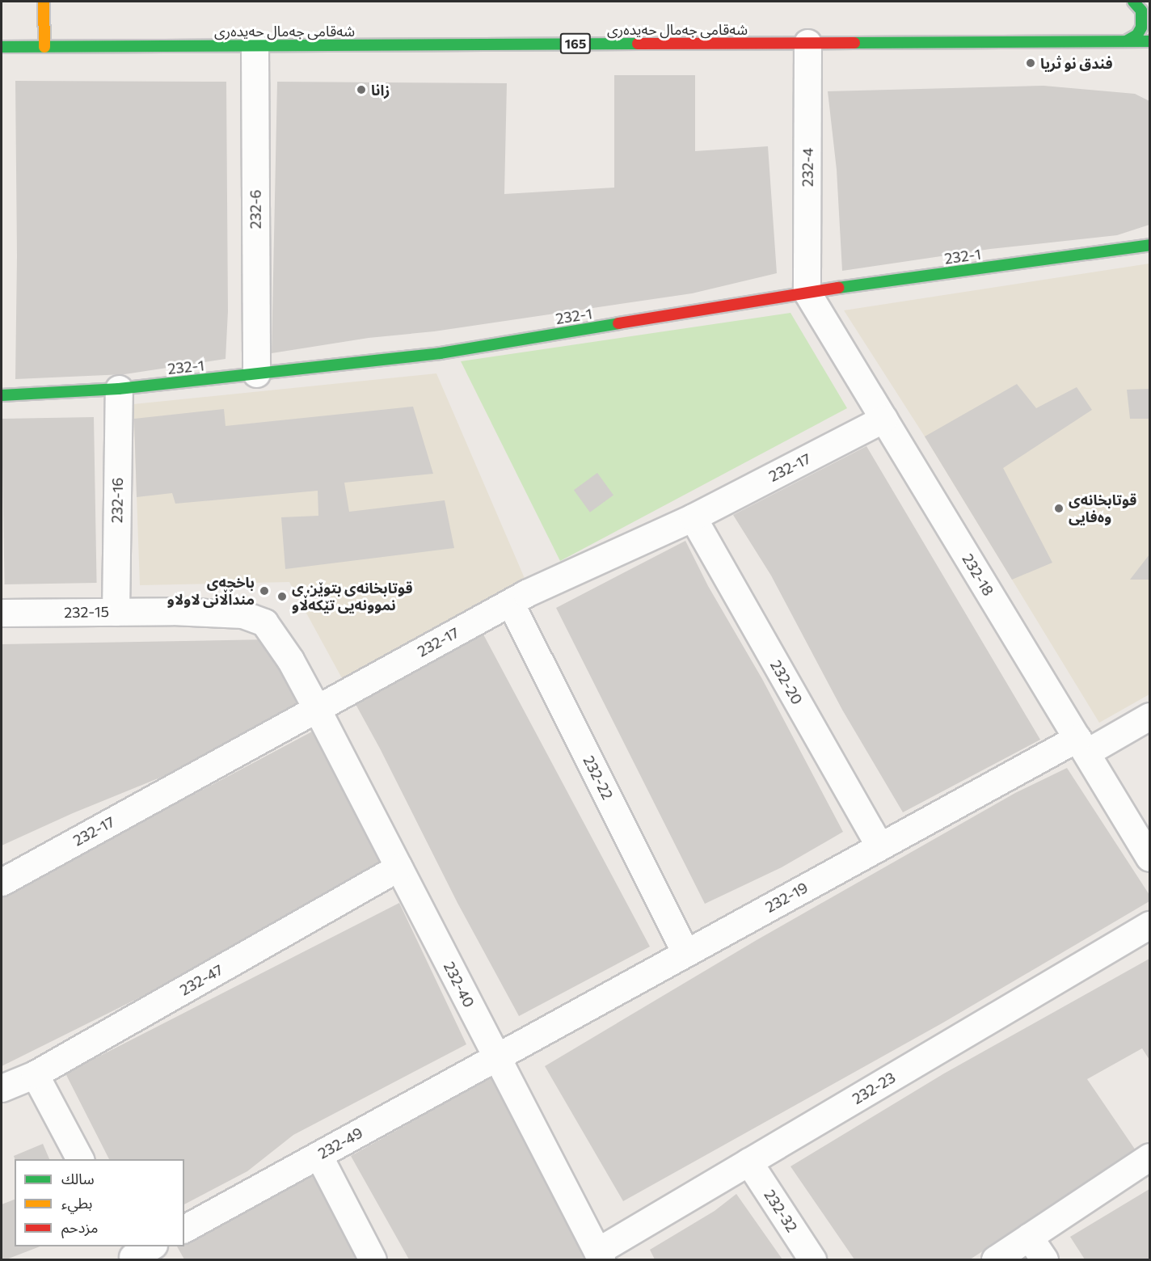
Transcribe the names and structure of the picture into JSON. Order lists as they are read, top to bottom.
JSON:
{
  "streets": {
    "main road": ["شەقامی جەمال حەیدەری", "165", "232-1"],
    "street": [
      "232-4",
      "232-6",
      "232-17",
      "232-16",
      "232-18",
      "232-15",
      "232-20",
      "232-22",
      "232-19",
      "232-47",
      "232-40",
      "232-23",
      "232-49",
      "232-32"
    ]
  },
  "crossings": [
    ["شەقامی جەمال حەیدەری", "232-4"],
    ["شەقامی جەمال حەیدەری", "232-6"],
    ["232-4", "232-1"],
    ["232-4", "232-18"],
    ["232-6", "232-1"],
    ["232-1", "232-16"],
    ["232-1", "232-18"],
    ["232-17", "232-18"],
    ["232-17", "232-15"],
    ["232-17", "232-20"],
    ["232-17", "232-22"],
    ["232-17", "232-40"],
    ["232-16", "232-15"],
    ["232-18", "232-19"],
    ["232-15", "232-40"],
    ["232-20", "232-19"],
    ["232-22", "232-19"],
    ["232-19", "232-40"],
    ["232-19", "232-49"],
    ["232-47", "232-40"],
    ["232-40", "232-23"],
    ["232-40", "232-49"],
    ["232-23", "232-32"]
  ],
  "places": [
    "فندق نو ثريا",
    "زانا",
    "قوتابخانەی وەفایی",
    "باخچەی منداڵانی لاولاو",
    "قوتابخانه‌ی بتوێن ی نموونه‌یی تێکه‌ڵاو"
  ],
  "legend": ["سالك", "بطيء", "مزدحم"]
}
